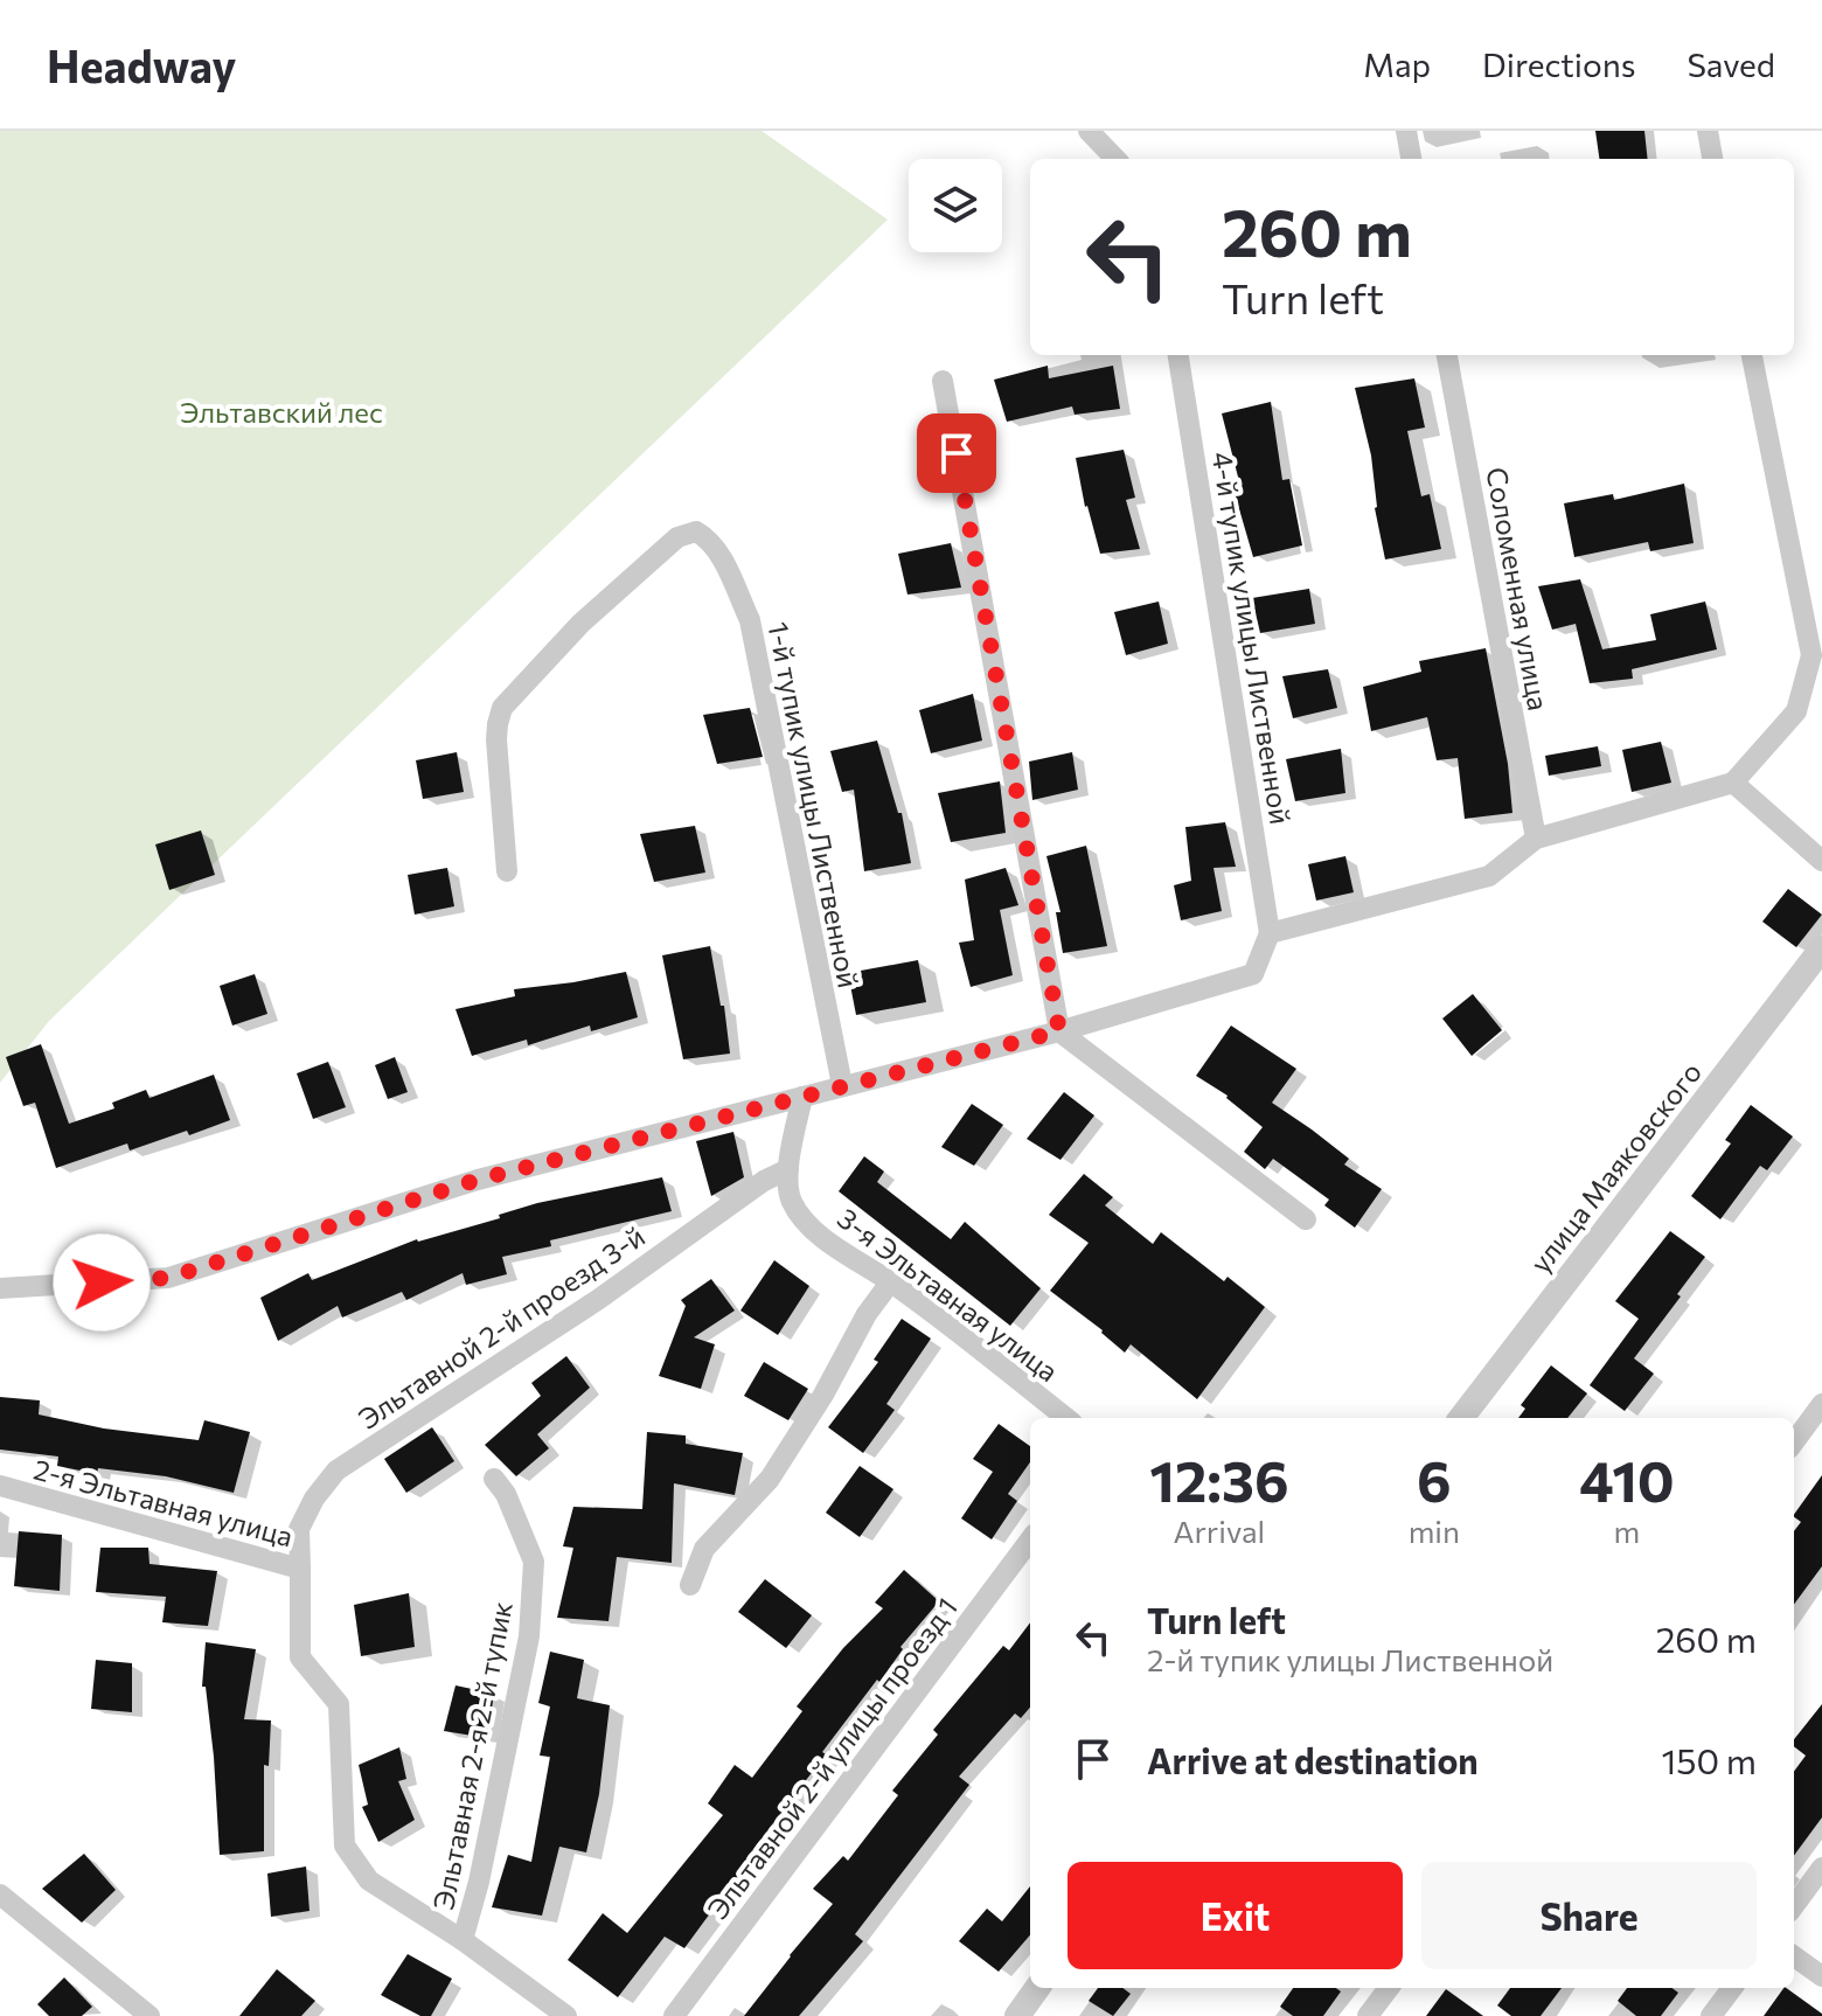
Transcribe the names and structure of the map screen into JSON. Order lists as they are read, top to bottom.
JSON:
{
  "streets": {
    "street": [
      "Соломенная улица",
      "4-й тупик улицы Лиственной",
      "1-й тупик улицы Лиственной",
      "улица Маяковского",
      "3-я Эльтавная улица",
      "Эльтавной 2-й проезд 3-й",
      "2-я Эльтавная улица",
      "Эльтавная 2-я 2-й тупик",
      "Эльтавной 2-й улицы проезд 1"
    ]
  },
  "crossings": [
    ["3-я Эльтавная улица", "Эльтавной 2-й проезд 3-й"],
    ["Эльтавной 2-й проезд 3-й", "2-я Эльтавная улица"],
    ["2-я Эльтавная улица", "Эльтавная 2-я 2-й тупик"]
  ],
  "parks": ["Эльтавский лес"],
  "page": {
    "header": "Headway",
    "nav": ["Map", "Directions", "Saved"],
    "turn": ["260 m", "Turn left"],
    "eta": [
      "12:36",
      "Arrival",
      "6",
      "min",
      "410",
      "m"
    ],
    "list": [
      {
        "name": "Turn left",
        "note": "2-й тупик улицы Лиственной",
        "value": "260 m"
      },
      {
        "name": "Arrive at destination",
        "value": "150 m"
      }
    ],
    "buttons": ["Exit", "Share"]
  }
}
